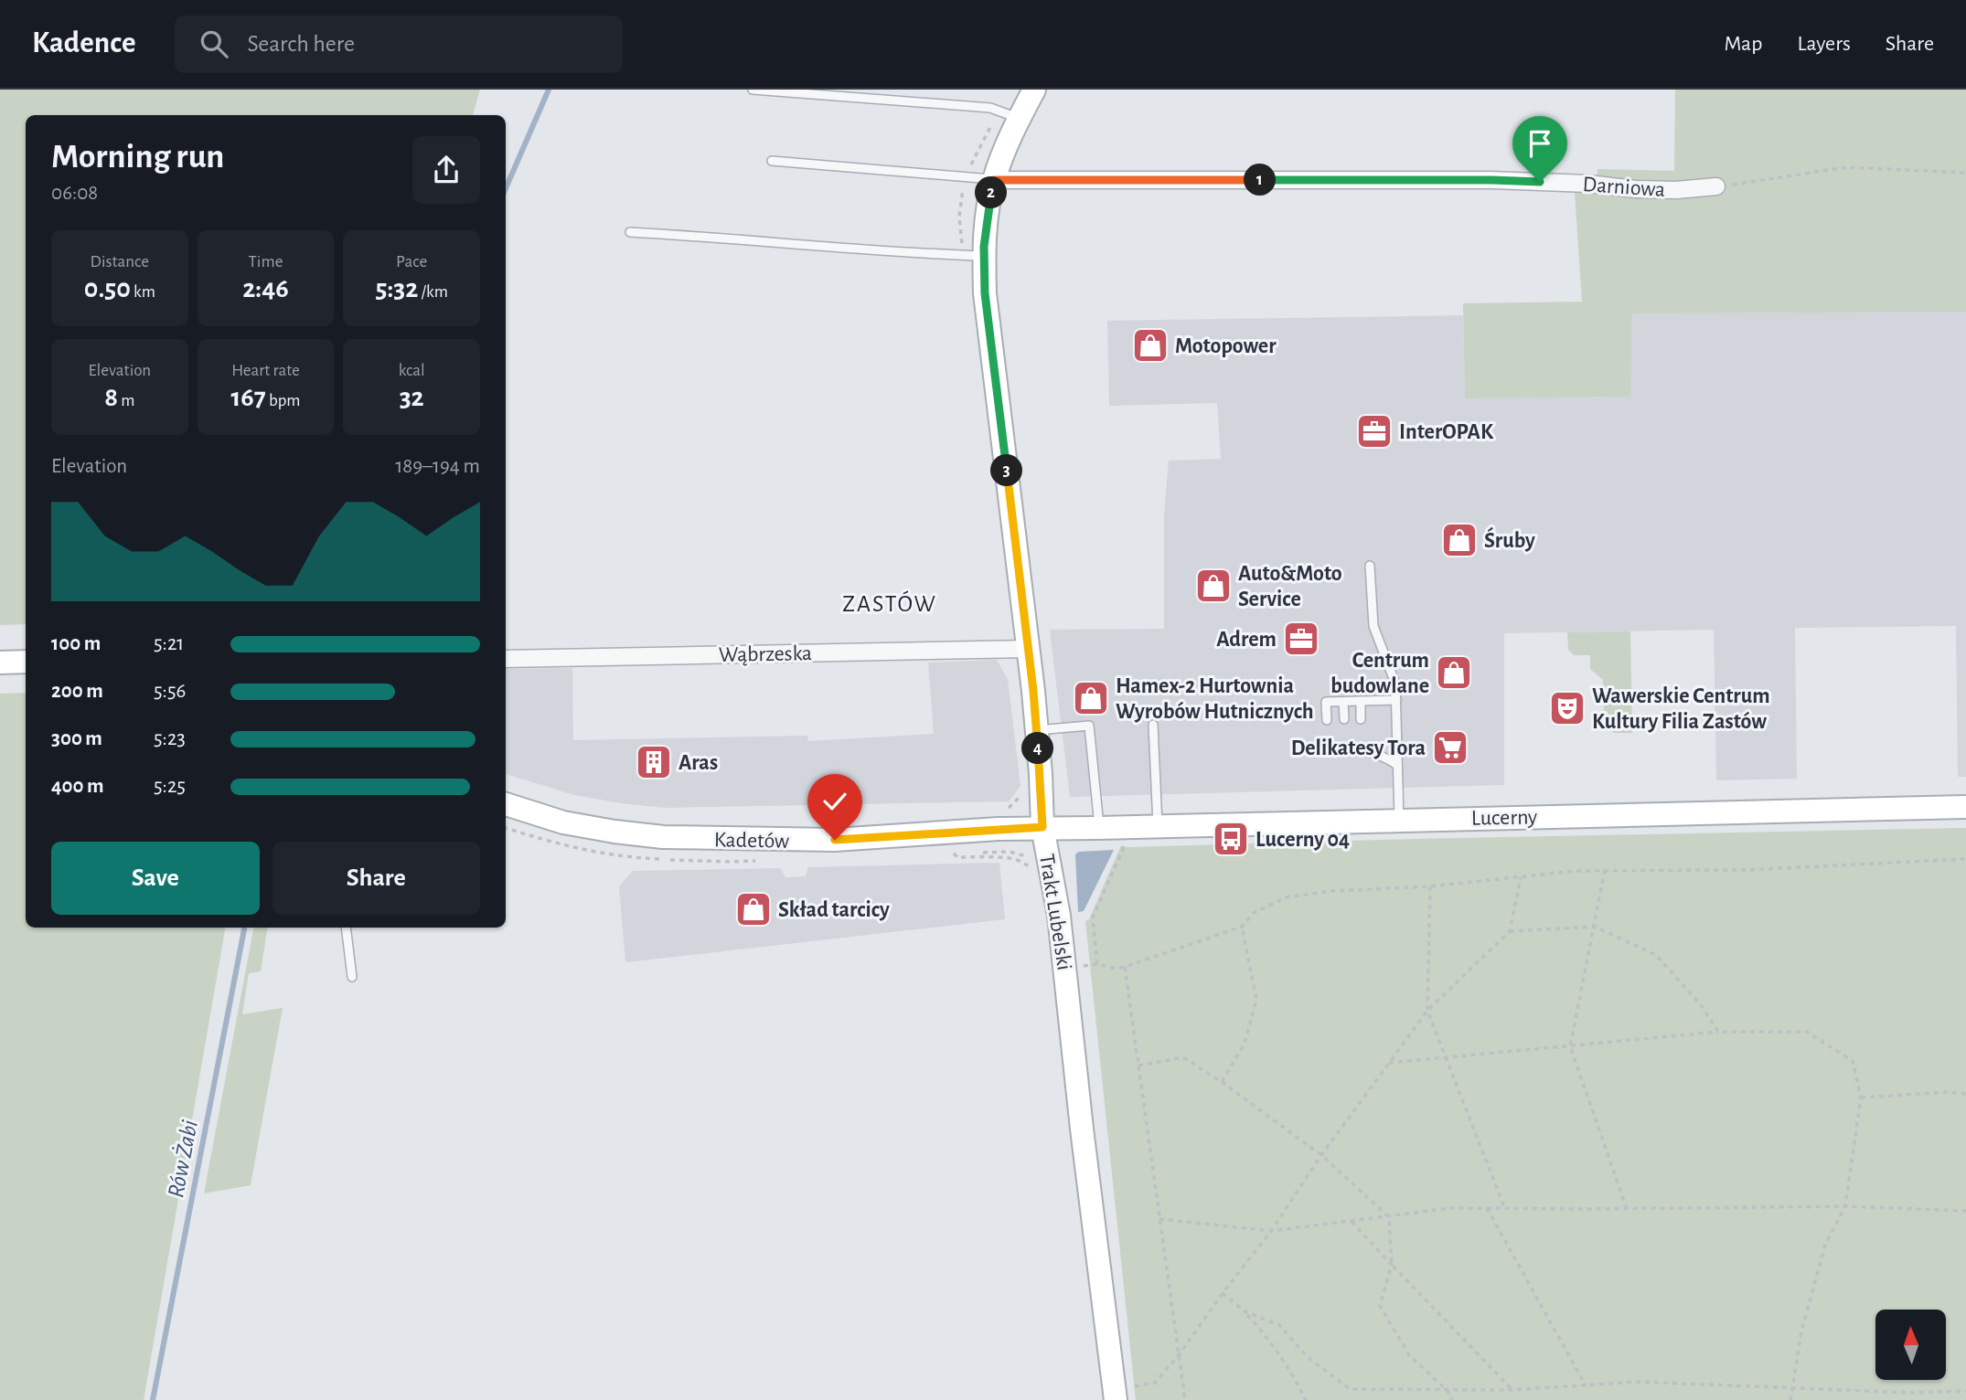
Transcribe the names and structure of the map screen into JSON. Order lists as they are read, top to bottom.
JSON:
{
  "streets": {
    "street": [
      "Darniowa",
      "Wąbrzeska",
      "Lucerny",
      "Kadetów",
      "Trakt Lubelski"
    ]
  },
  "crossings": [
    ["Darniowa", "Trakt Lubelski"],
    ["Wąbrzeska", "Trakt Lubelski"],
    ["Lucerny", "Kadetów"],
    ["Lucerny", "Trakt Lubelski"],
    ["Kadetów", "Trakt Lubelski"]
  ],
  "districts": ["ZASTÓW"],
  "water": ["Rów Żabi"],
  "places": {
    "shop": [
      "Motopower",
      "Śruby",
      "Auto&Moto Service",
      "Centrum budowlane",
      "Hamex-2 Hurtownia Wyrobów Hutnicznych",
      "Skład tarcicy"
    ],
    "office": ["InterOPAK", "Adrem"],
    "theatre": ["Wawerskie Centrum Kultury Filia Zastów"],
    "supermarket": ["Delikatesy Tora"],
    "building": ["Aras"],
    "bus stop": ["Lucerny 04"]
  },
  "north": "top",
  "page": {
    "header": "Kadence",
    "search": "Search here",
    "nav": ["Map", "Layers", "Share"],
    "heading": ["Morning run", "06:08"],
    "pins": [
      "1",
      "2",
      "3",
      "4"
    ],
    "stats": [
      ["Distance", "0.50 km"],
      ["Time", "2:46"],
      ["Pace", "5:32 /km"],
      ["Elevation", "8 m"],
      ["Heart rate", "167 bpm"],
      ["kcal", "32"]
    ],
    "chart": ["Elevation", "189–194 m"],
    "list": [
      {
        "name": "100 m",
        "note": "5:21"
      },
      {
        "name": "200 m",
        "note": "5:56"
      },
      {
        "name": "300 m",
        "note": "5:23"
      },
      {
        "name": "400 m",
        "note": "5:25"
      }
    ],
    "buttons": ["Save", "Share"]
  }
}
